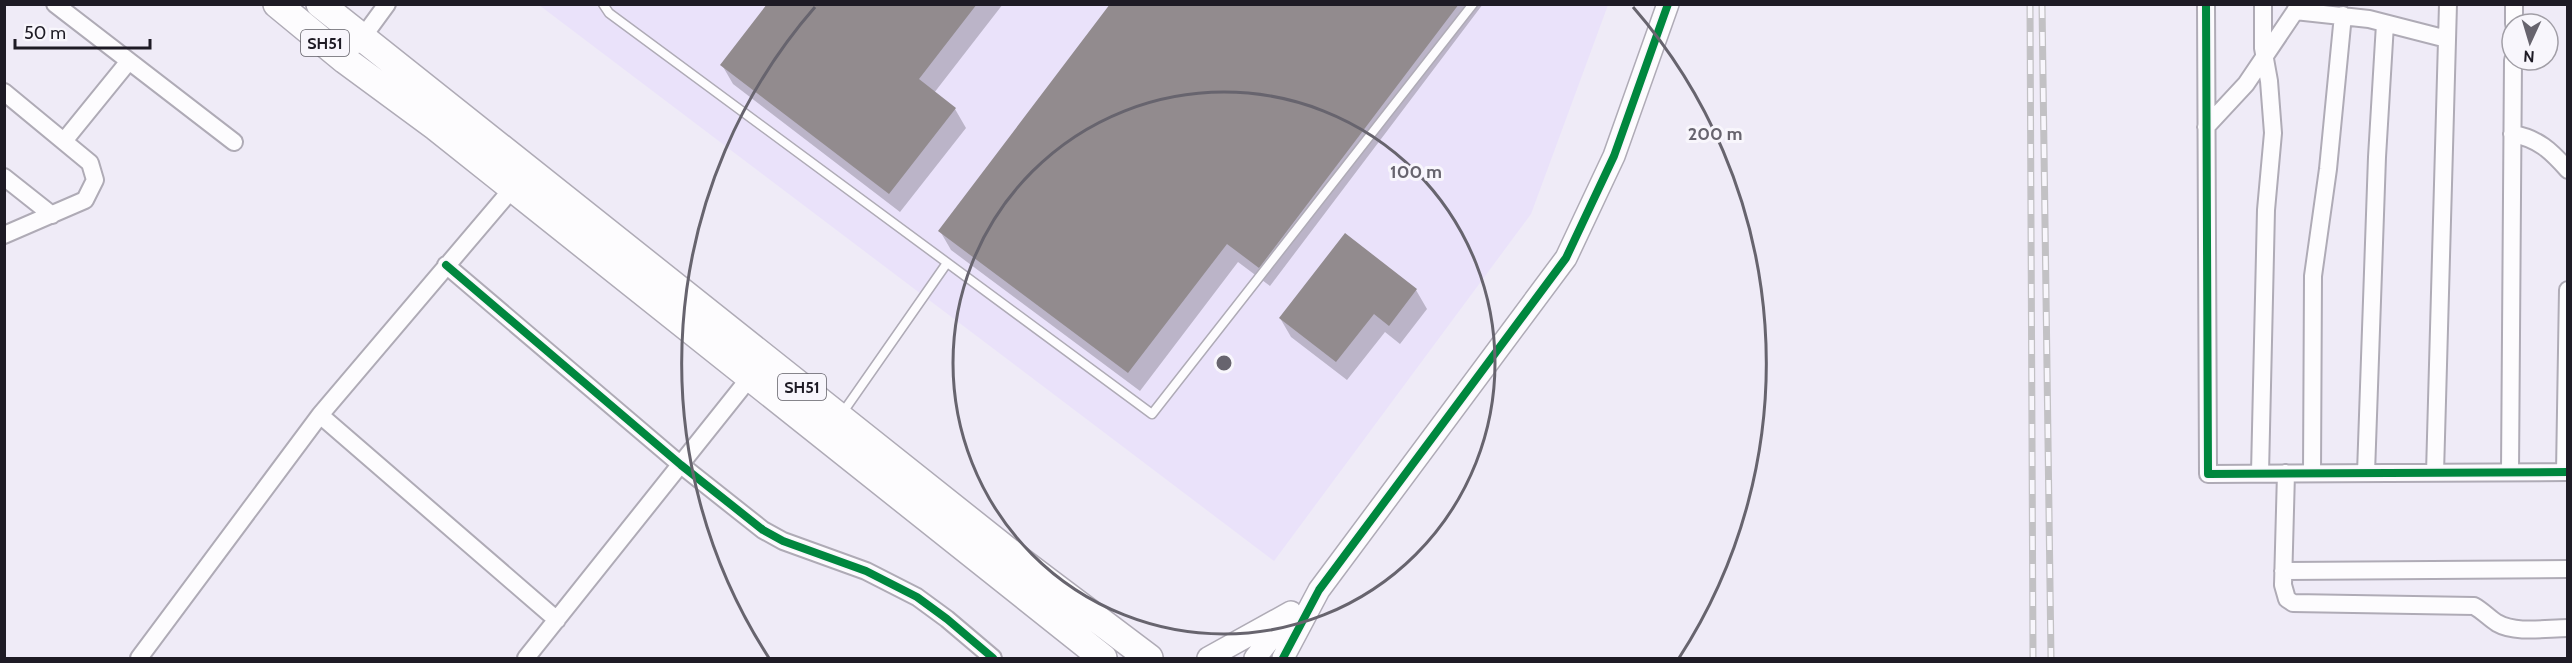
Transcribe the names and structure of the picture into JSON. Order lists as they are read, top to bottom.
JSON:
{
  "streets": {
    "main road": ["SH51"]
  },
  "scale_bar": "50 m",
  "north": "bottom",
  "rings": ["200 m", "100 m"]
}
